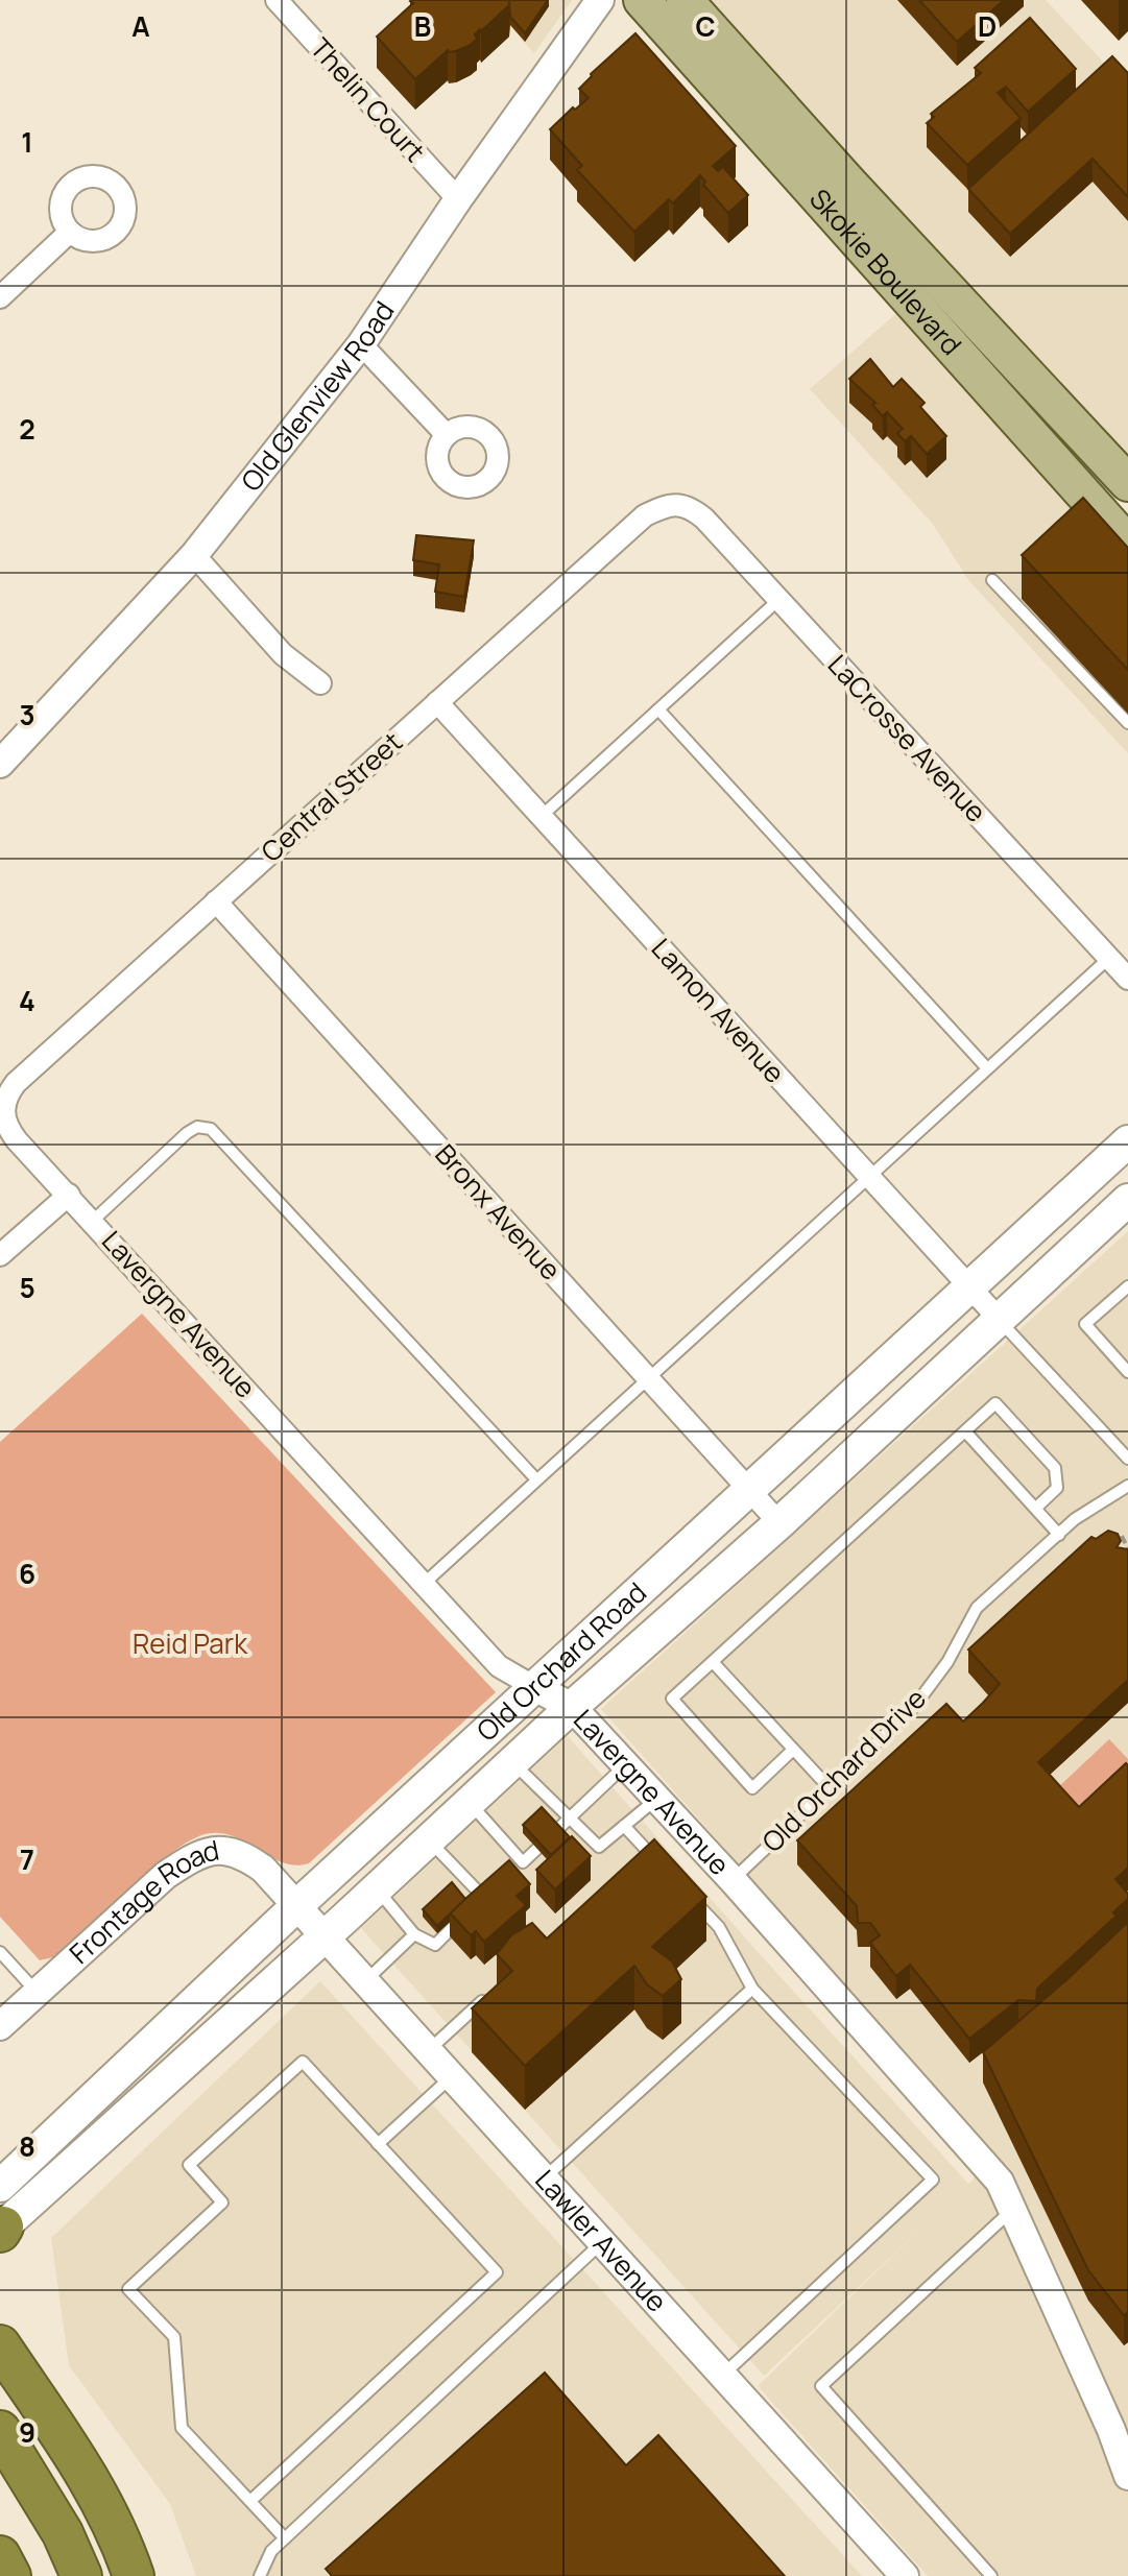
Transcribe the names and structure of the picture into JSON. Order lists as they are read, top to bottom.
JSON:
{
  "streets": {
    "main road": ["Skokie Boulevard", "Old Orchard Road"],
    "street": [
      "Thelin Court",
      "Old Glenview Road",
      "LaCrosse Avenue",
      "Central Street",
      "Lamon Avenue",
      "Bronx Avenue",
      "Lavergne Avenue",
      "Frontage Road",
      "Lawler Avenue"
    ],
    "lane": ["Old Orchard Drive"]
  },
  "crossings": [
    ["Thelin Court", "Old Glenview Road"],
    ["LaCrosse Avenue", "Central Street"],
    ["Central Street", "Lamon Avenue"],
    ["Central Street", "Bronx Avenue"],
    ["Central Street", "Lavergne Avenue"],
    ["Lamon Avenue", "Old Orchard Road"],
    ["Bronx Avenue", "Old Orchard Road"],
    ["Lavergne Avenue", "Old Orchard Road"],
    ["Lavergne Avenue", "Old Orchard Drive"],
    ["Old Orchard Road", "Frontage Road"],
    ["Old Orchard Road", "Lawler Avenue"],
    ["Frontage Road", "Lawler Avenue"]
  ],
  "parks": ["Reid Park"],
  "grid": {
    "columns": [
      "A",
      "B",
      "C",
      "D"
    ],
    "rows": [
      "1",
      "2",
      "3",
      "4",
      "5",
      "6",
      "7",
      "8",
      "9"
    ]
  }
}
